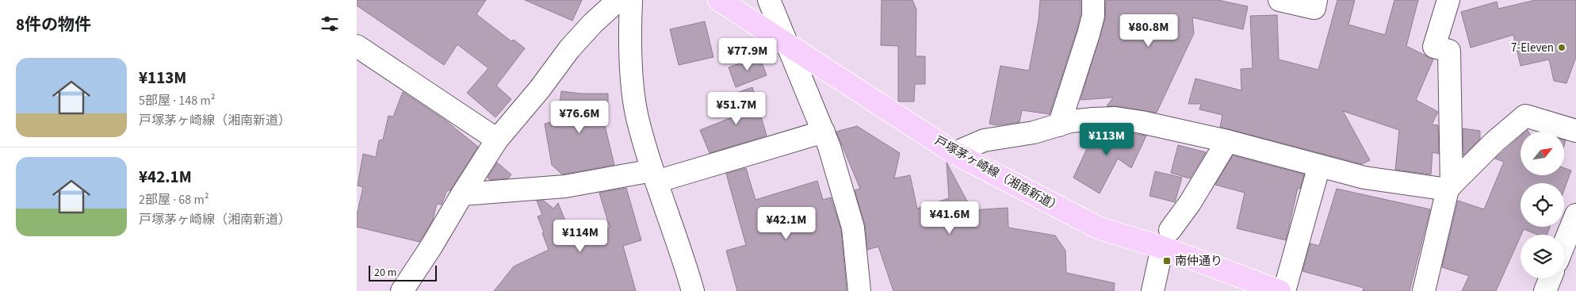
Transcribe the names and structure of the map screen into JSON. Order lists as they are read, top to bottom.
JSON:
{
  "streets": {
    "main road": ["戸塚茅ヶ崎線（湘南新道）"]
  },
  "places": {
    "other": ["7-Eleven"],
    "transit": ["南仲通り"]
  },
  "scale_bar": "20 m",
  "north": "top right",
  "page": {
    "heading": "8件の物件",
    "price": [
      "¥80.8M",
      "¥77.9M",
      "¥51.7M",
      "¥76.6M",
      "¥113M",
      "¥41.6M",
      "¥42.1M",
      "¥114M"
    ],
    "list": [
      {
        "name": "¥113M",
        "note": "5部屋 · 148 m² · 戸塚茅ヶ崎線（湘南新道）"
      },
      {
        "name": "¥42.1M",
        "note": "2部屋 · 68 m² · 戸塚茅ヶ崎線（湘南新道）"
      }
    ],
    "scale": "20 m"
  }
}
